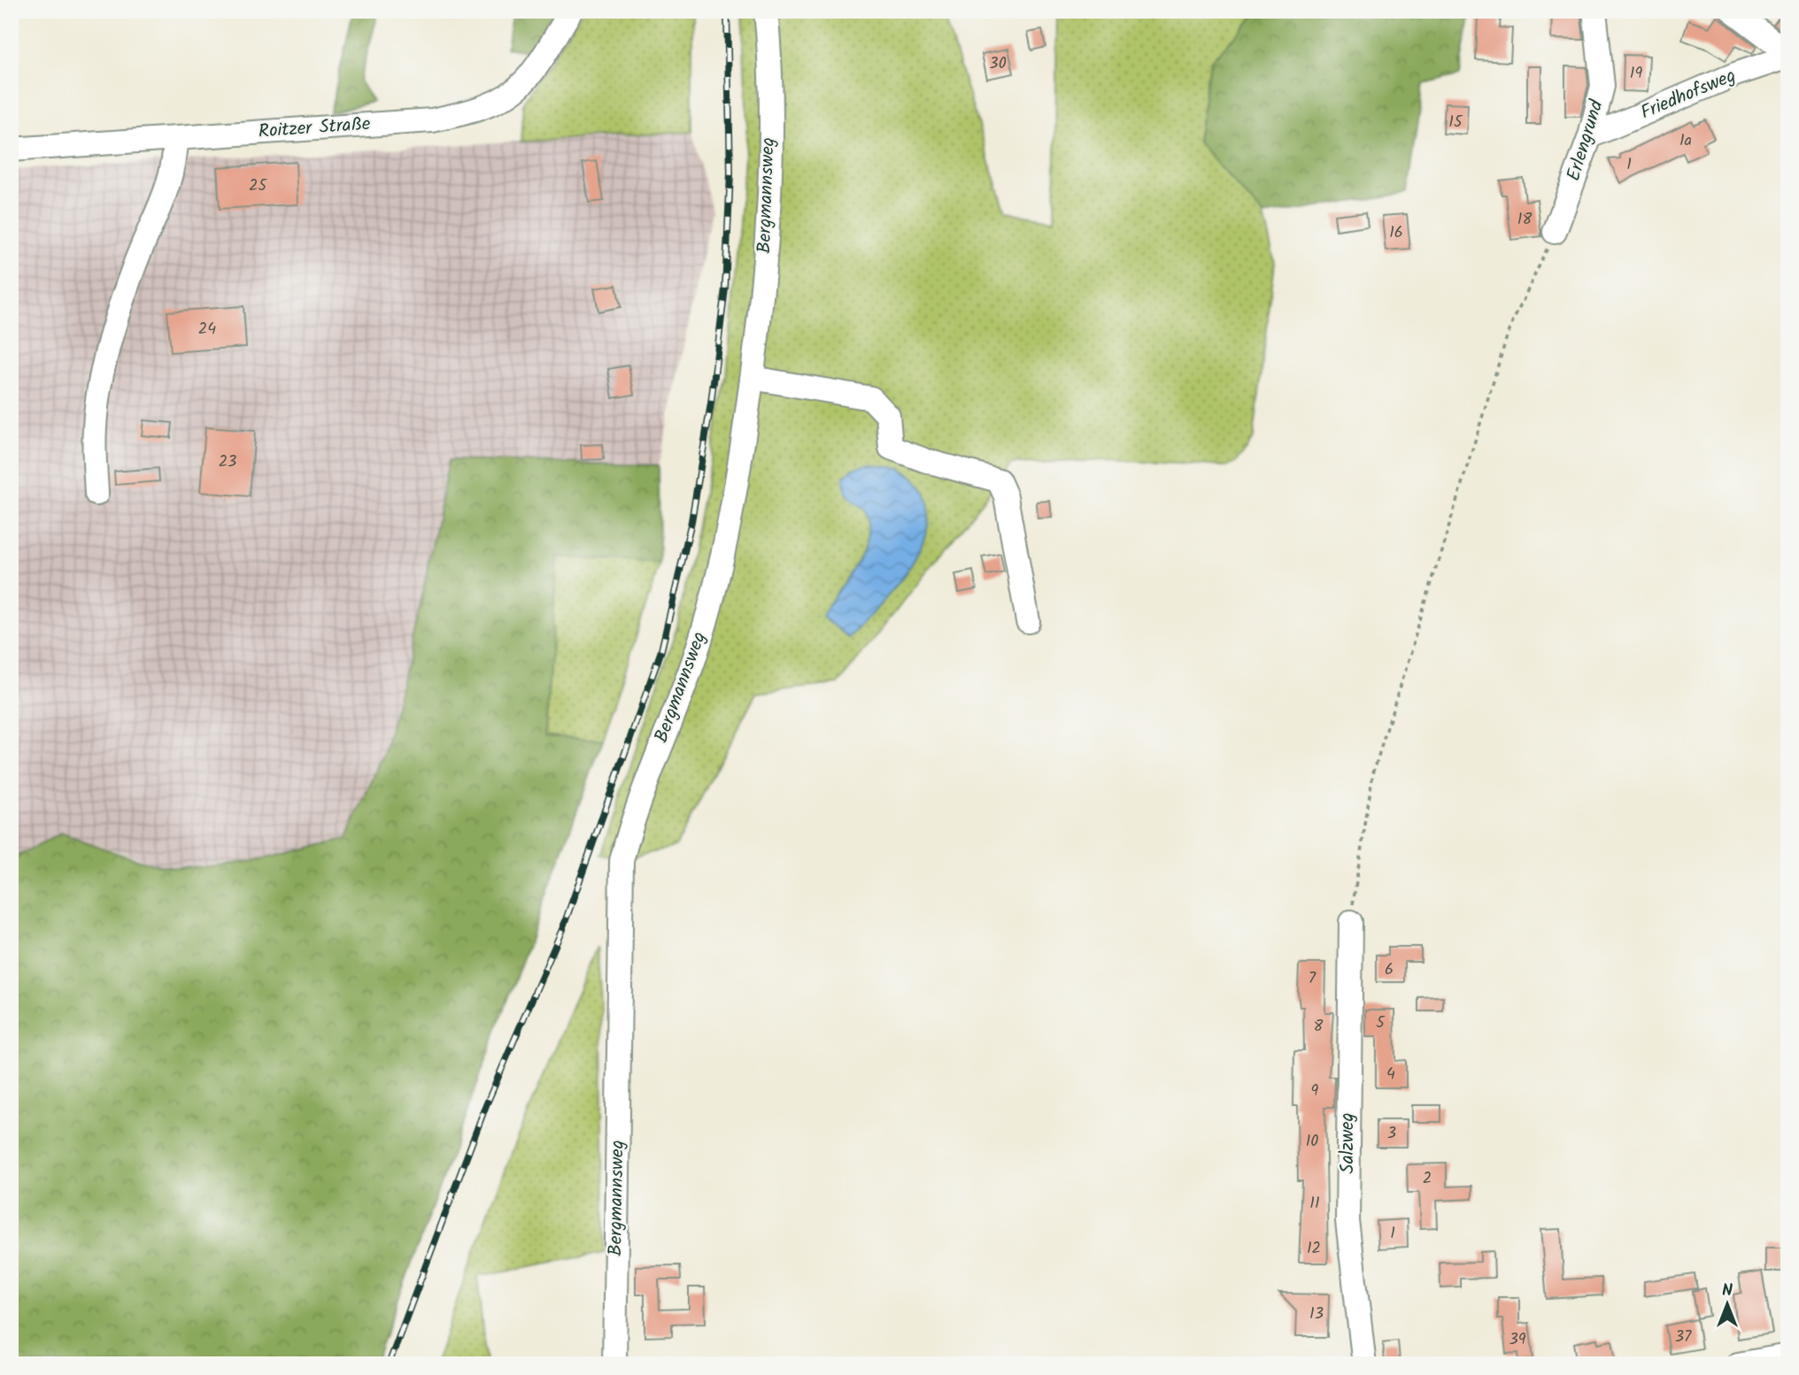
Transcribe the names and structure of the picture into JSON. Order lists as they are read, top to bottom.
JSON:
{
  "streets": {
    "street": [
      "Friedhofsweg",
      "Roitzer Straße",
      "Erlengrund",
      "Bergmannsweg",
      "Salzweg"
    ]
  },
  "crossings": [
    ["Friedhofsweg", "Erlengrund"]
  ],
  "house_numbers": [
    "30",
    "19",
    "15",
    "1a",
    "1",
    "25",
    "18",
    "16",
    "24",
    "23",
    "6",
    "7",
    "5",
    "8",
    "4",
    "9",
    "3",
    "10",
    "2",
    "11",
    "1",
    "12",
    "13",
    "37",
    "39"
  ],
  "north": "top"
}
